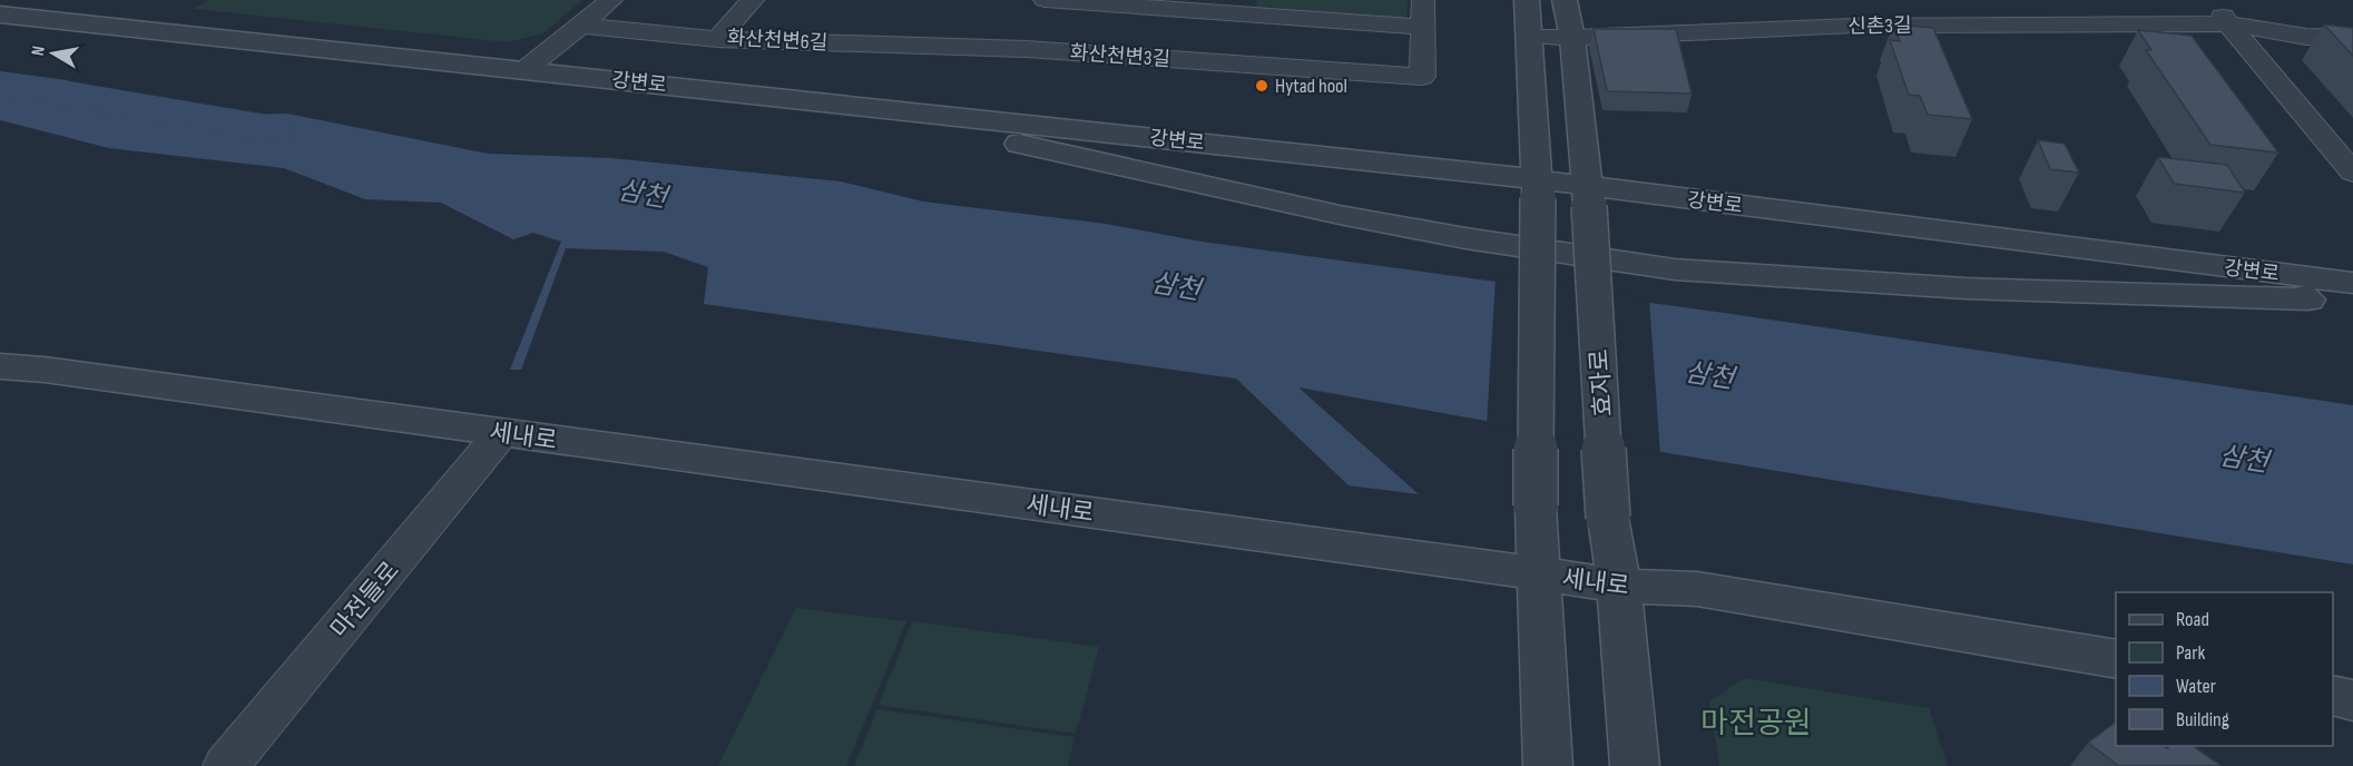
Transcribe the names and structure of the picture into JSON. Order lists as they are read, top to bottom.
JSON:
{
  "streets": {
    "street": [
      "신촌3길",
      "화산천변6길",
      "화산천변3길",
      "강변로",
      "효자로",
      "세내로",
      "마전들로"
    ]
  },
  "crossings": [
    ["신촌3길", "효자로"],
    ["화산천변6길", "화산천변3길"],
    ["강변로", "효자로"],
    ["효자로", "세내로"],
    ["세내로", "마전들로"]
  ],
  "water": ["삼천"],
  "parks": ["마전공원"],
  "places": ["Hytad hool"],
  "legend": [
    "Road",
    "Park",
    "Water",
    "Building"
  ],
  "north": "left"
}
